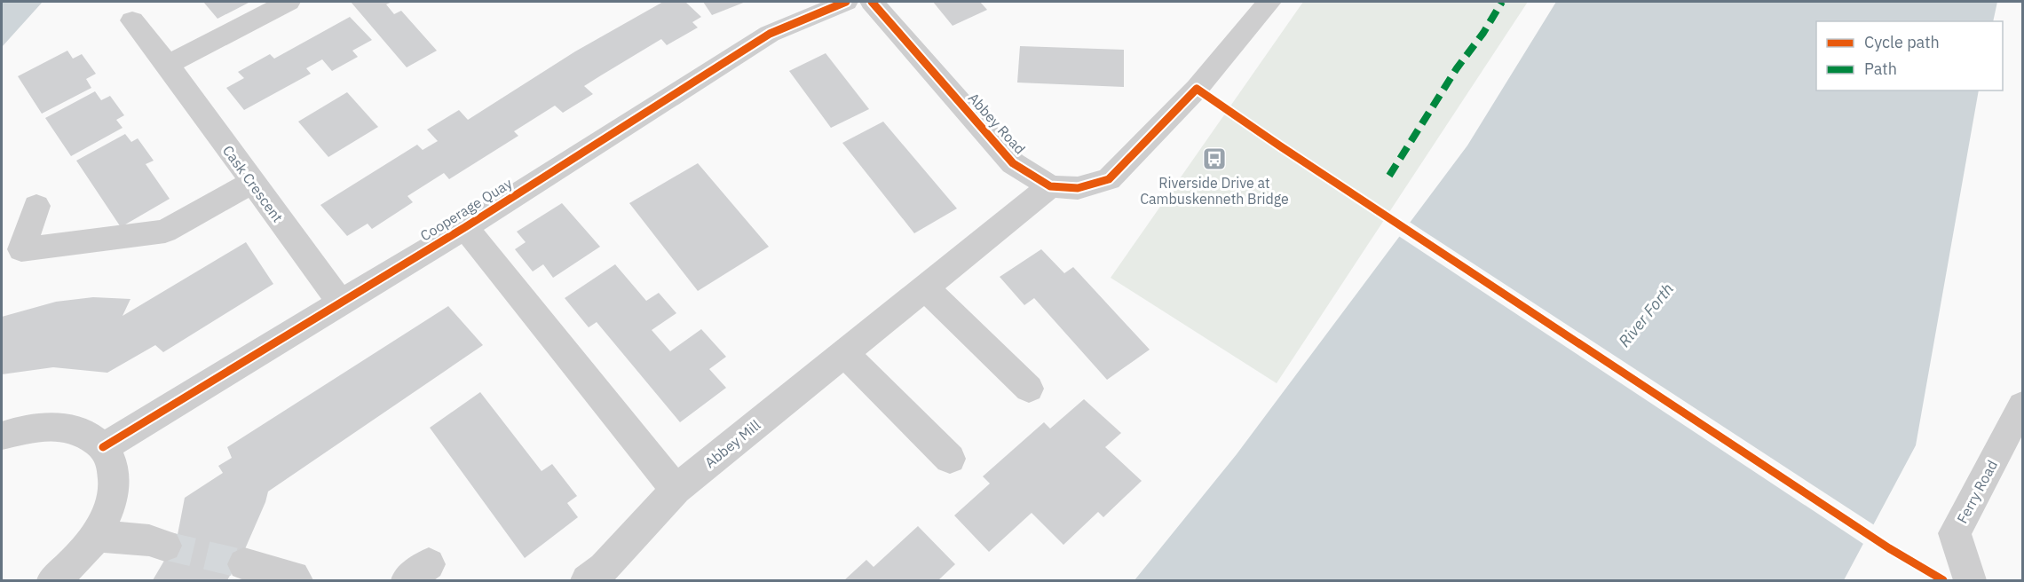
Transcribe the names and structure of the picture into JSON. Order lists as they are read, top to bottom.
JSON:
{
  "streets": {
    "street": [
      "Abbey Road",
      "Cask Crescent",
      "Cooperage Quay",
      "Abbey Mill",
      "Ferry Road"
    ]
  },
  "crossings": [
    ["Abbey Road", "Abbey Mill"],
    ["Cask Crescent", "Cooperage Quay"]
  ],
  "water": ["River Forth"],
  "places": {
    "bus stop": ["Riverside Drive at Cambuskenneth Bridge"]
  },
  "legend": ["Cycle path", "Path"]
}
